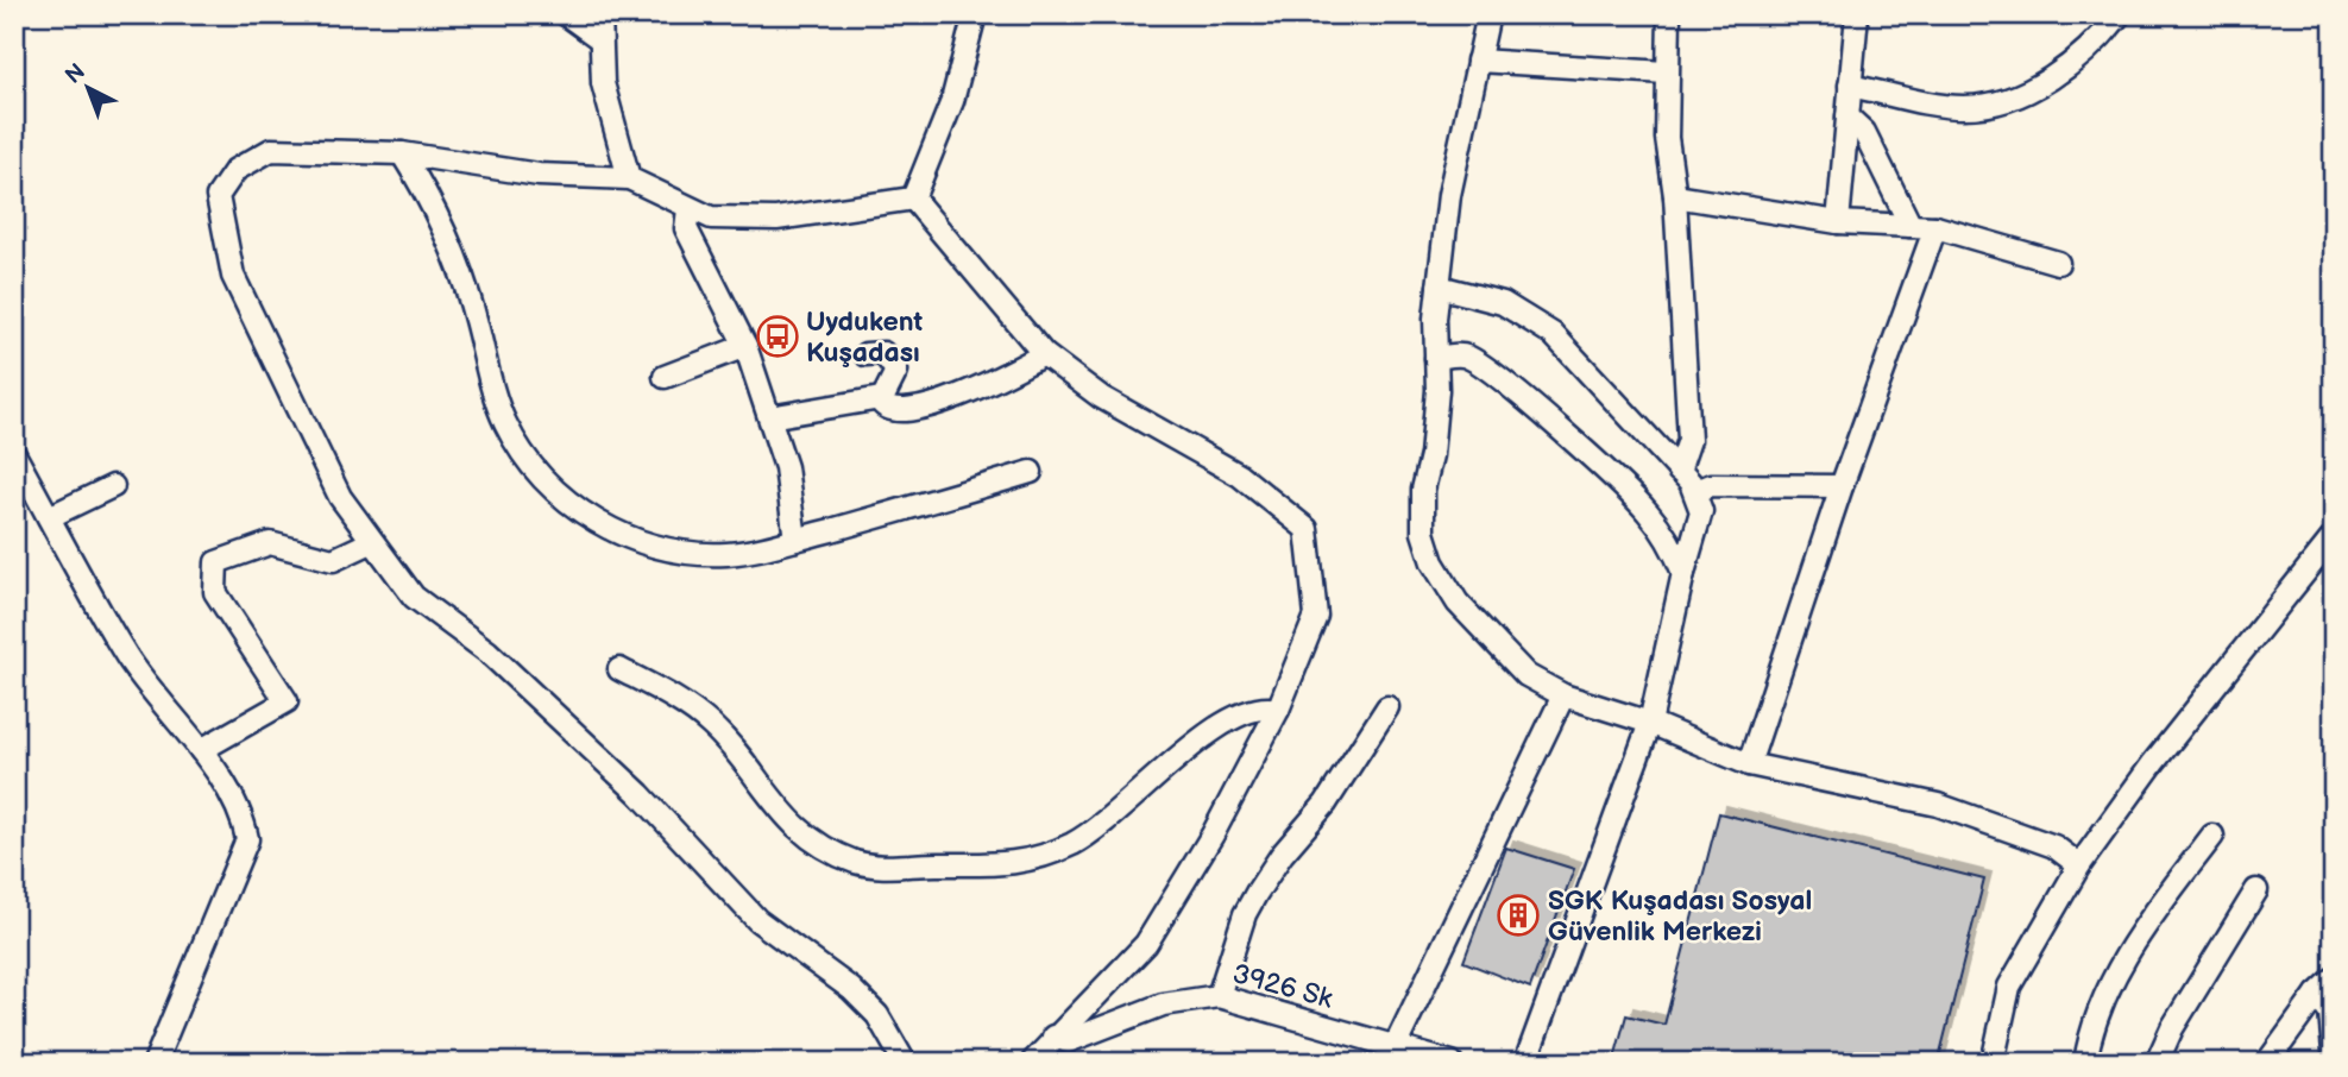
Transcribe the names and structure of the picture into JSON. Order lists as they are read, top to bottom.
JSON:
{
  "streets": {
    "street": ["3926 Sk"]
  },
  "places": {
    "bus stop": ["Uydukent Kuşadası"],
    "building": ["SGK Kuşadası Sosyal Güvenlik Merkezi"]
  },
  "north": "top left"
}
